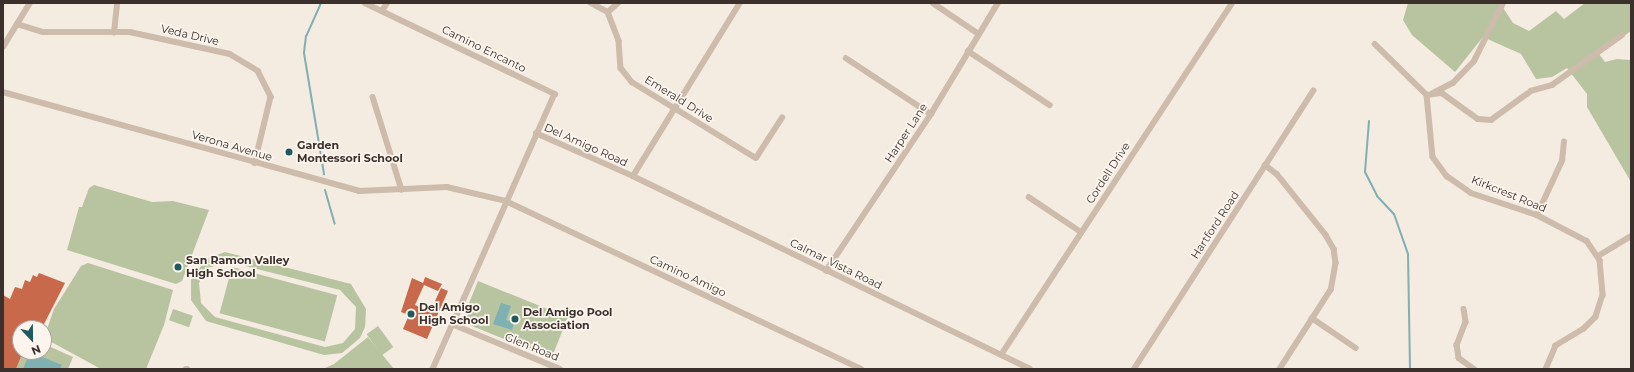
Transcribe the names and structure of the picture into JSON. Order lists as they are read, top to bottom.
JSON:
{
  "streets": {
    "street": [
      "Veda Drive",
      "Camino Encanto",
      "Emerald Drive",
      "Harper Lane",
      "Del Amigo Road",
      "Verona Avenue",
      "Cordell Drive",
      "Kirkcrest Road",
      "Hartford Road",
      "Calmar Vista Road",
      "Camino Amigo",
      "Glen Road"
    ]
  },
  "crossings": [
    ["Veda Drive", "Verona Avenue"],
    ["Camino Encanto", "Del Amigo Road"],
    ["Emerald Drive", "Del Amigo Road"],
    ["Harper Lane", "Calmar Vista Road"],
    ["Del Amigo Road", "Verona Avenue"],
    ["Del Amigo Road", "Calmar Vista Road"],
    ["Del Amigo Road", "Camino Amigo"],
    ["Del Amigo Road", "Glen Road"],
    ["Verona Avenue", "Camino Amigo"],
    ["Cordell Drive", "Calmar Vista Road"]
  ],
  "places": [
    "Garden Montessori School",
    "San Ramon Valley High School",
    "Del Amigo High School",
    "Del Amigo Pool Association"
  ],
  "north": "bottom"
}
